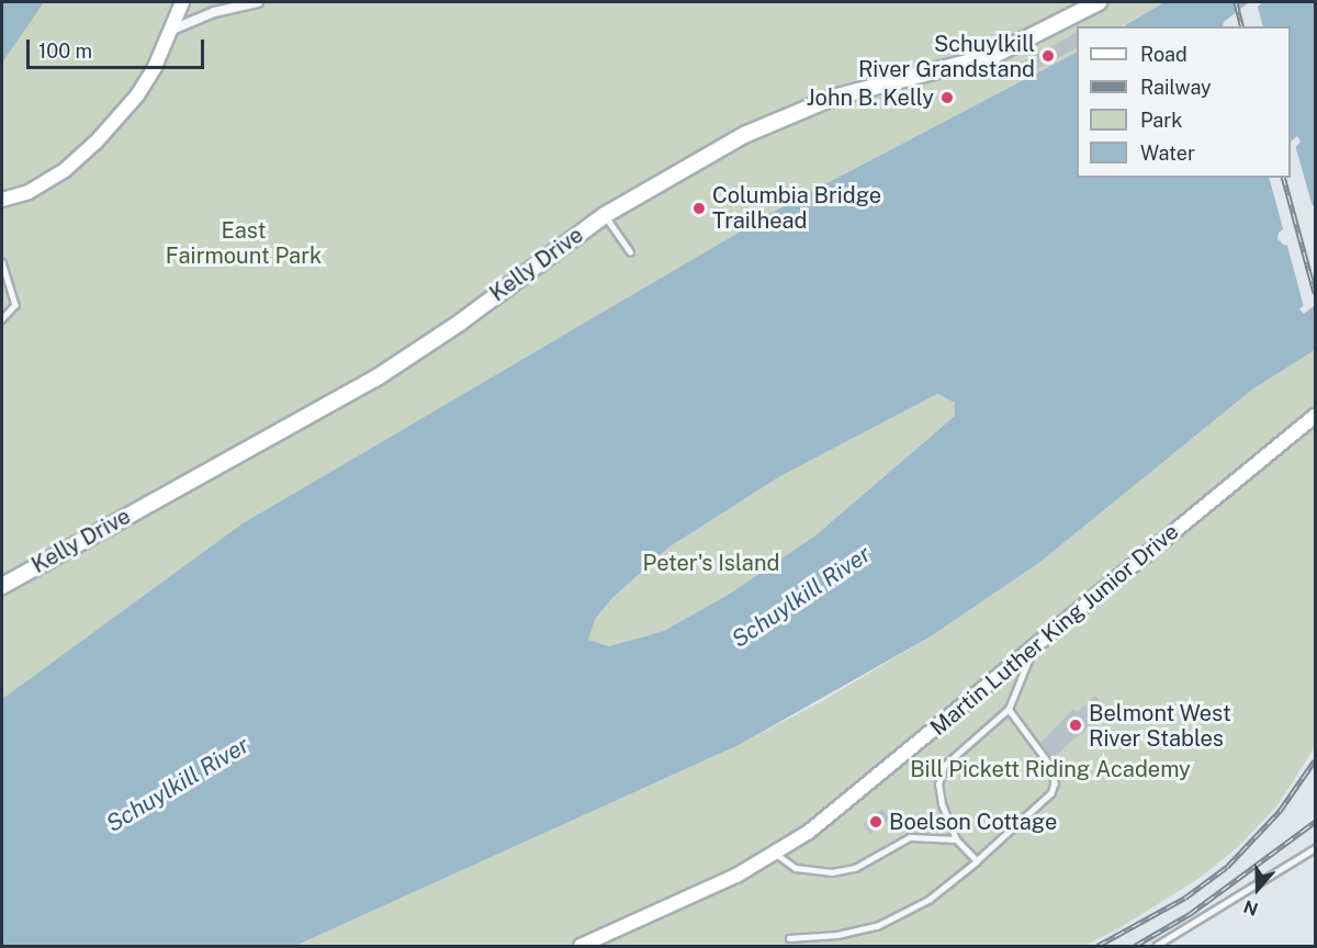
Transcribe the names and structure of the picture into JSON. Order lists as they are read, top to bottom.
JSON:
{
  "streets": {
    "main road": ["Kelly Drive", "Martin Luther King Junior Drive"]
  },
  "water": ["Schuylkill River"],
  "parks": ["East Fairmount Park", "Peter's Island", "Bill Pickett Riding Academy"],
  "places": [
    "Schuylkill River Grandstand",
    "John B. Kelly",
    "Columbia Bridge Trailhead",
    "Belmont West River Stables",
    "Boelson Cottage"
  ],
  "legend": [
    "Road",
    "Railway",
    "Park",
    "Water"
  ],
  "scale_bar": "100 m",
  "north": "bottom"
}
